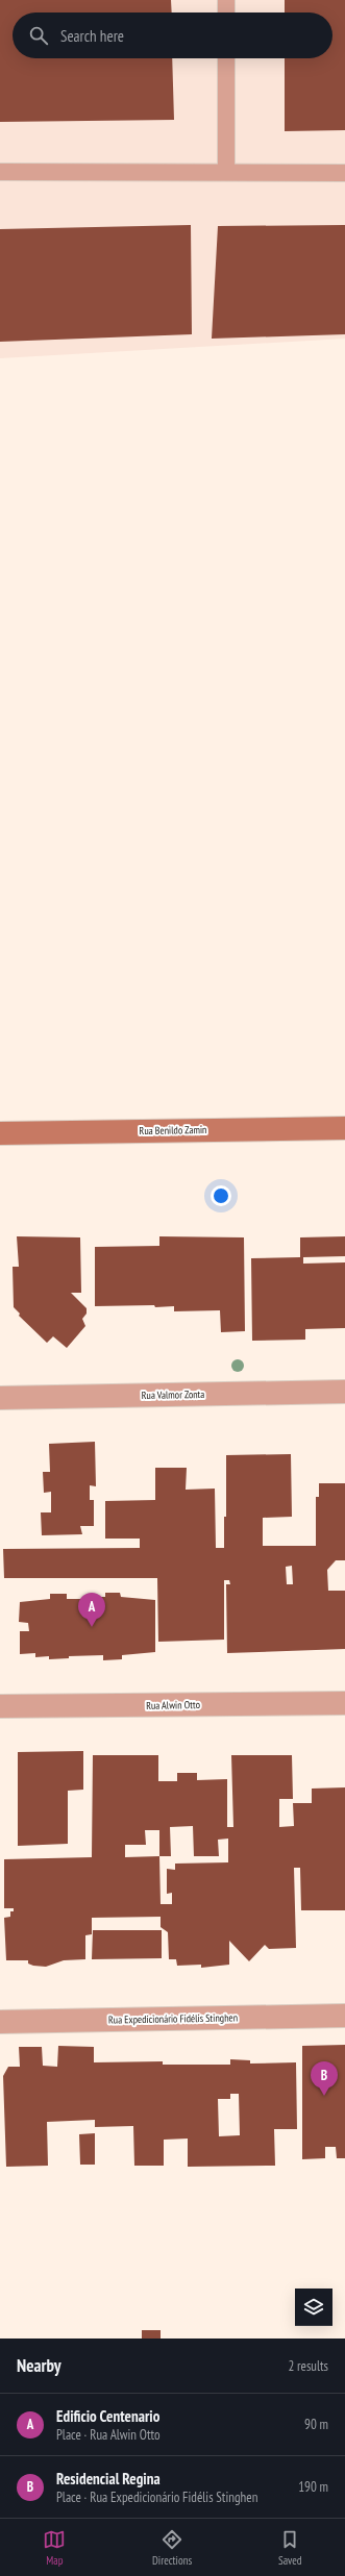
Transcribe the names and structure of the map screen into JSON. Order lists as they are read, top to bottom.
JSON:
{
  "streets": {
    "main road": ["Rua Benildo Zamin"],
    "street": ["Rua Valmor Zonta", "Rua Alwin Otto", "Rua Expedicionário Fidélis Stinghen"]
  },
  "page": {
    "search": "Search here",
    "pins": ["A", "B"],
    "heading": ["Nearby", "2 results"],
    "list": [
      {
        "mark": "A",
        "name": "Edificio Centenario",
        "note": "Place · Rua Alwin Otto",
        "value": "90 m"
      },
      {
        "mark": "B",
        "name": "Residencial Regina",
        "note": "Place · Rua Expedicionário Fidélis Stinghen",
        "value": "190 m"
      }
    ],
    "nav": ["Map", "Directions", "Saved"]
  }
}
